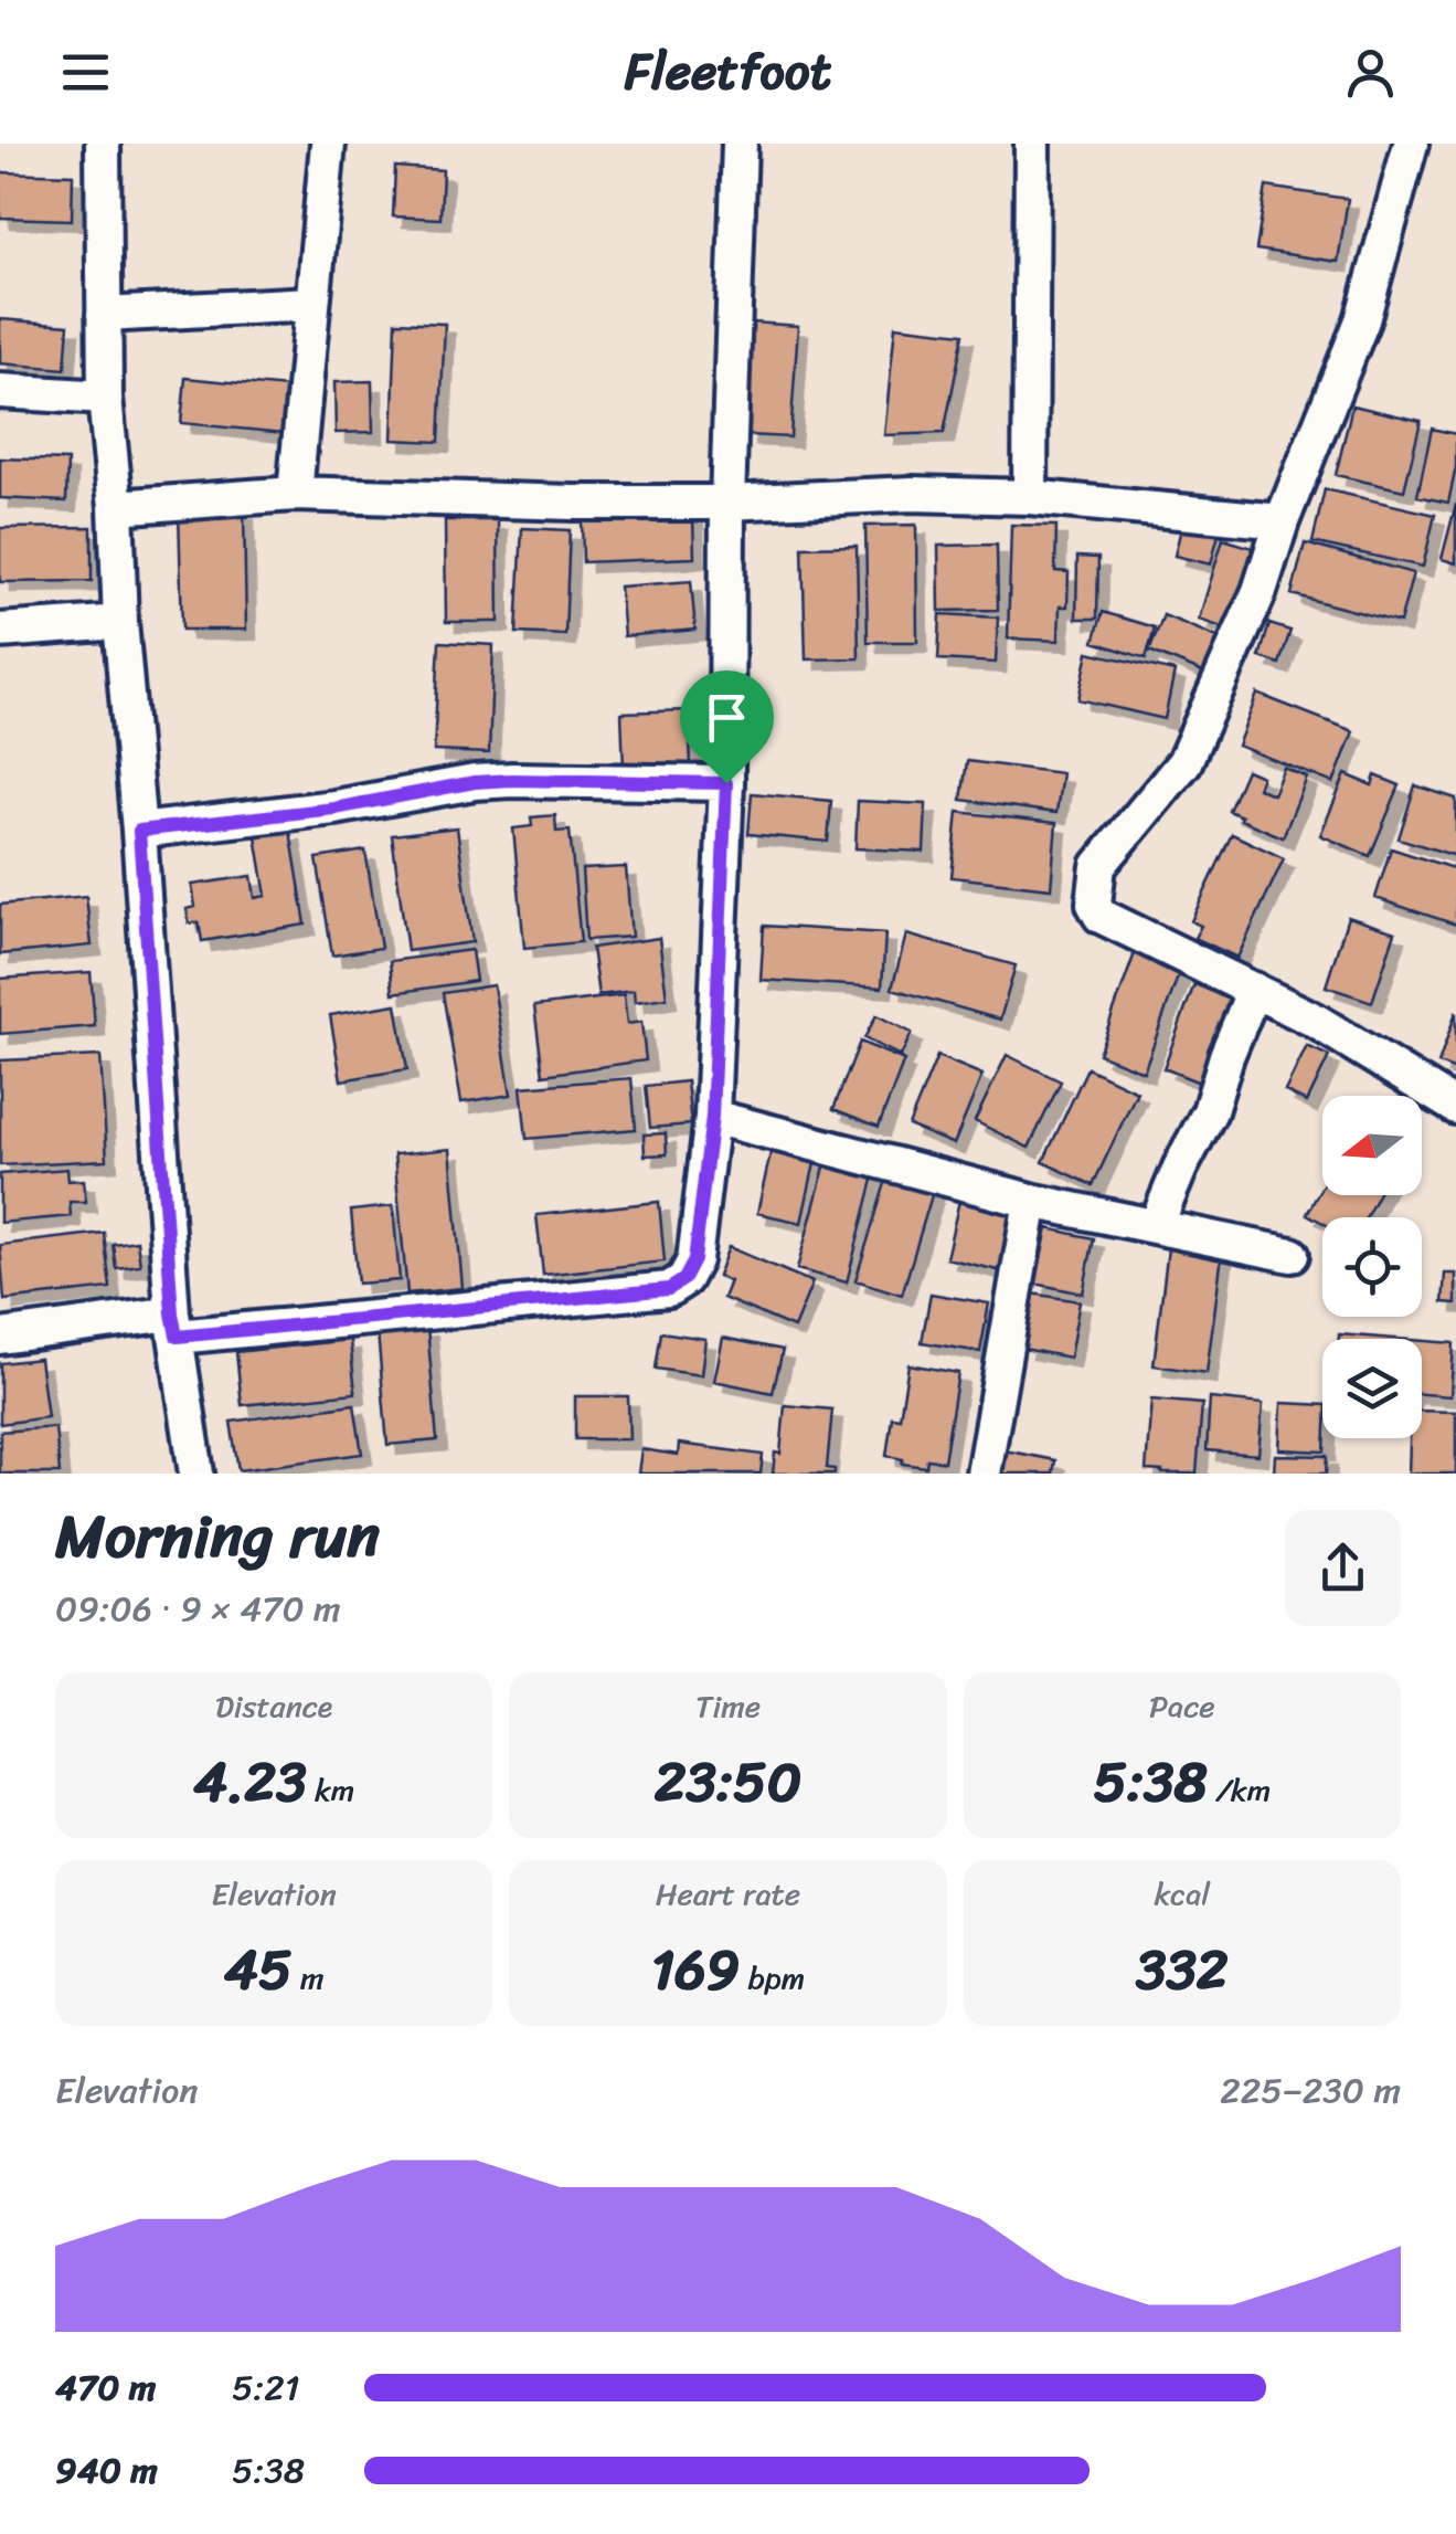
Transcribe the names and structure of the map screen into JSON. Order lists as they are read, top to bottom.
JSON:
{
  "north": "left",
  "page": {
    "header": "Fleetfoot",
    "heading": ["Morning run", "09:06 · 9 × 470 m"],
    "stats": [
      ["Distance", "4.23 km"],
      ["Time", "23:50"],
      ["Pace", "5:38 /km"],
      ["Elevation", "45 m"],
      ["Heart rate", "169 bpm"],
      ["kcal", "332"]
    ],
    "chart": ["Elevation", "225–230 m"],
    "list": [
      {
        "name": "470 m",
        "note": "5:21"
      },
      {
        "name": "940 m",
        "note": "5:38"
      }
    ]
  }
}
